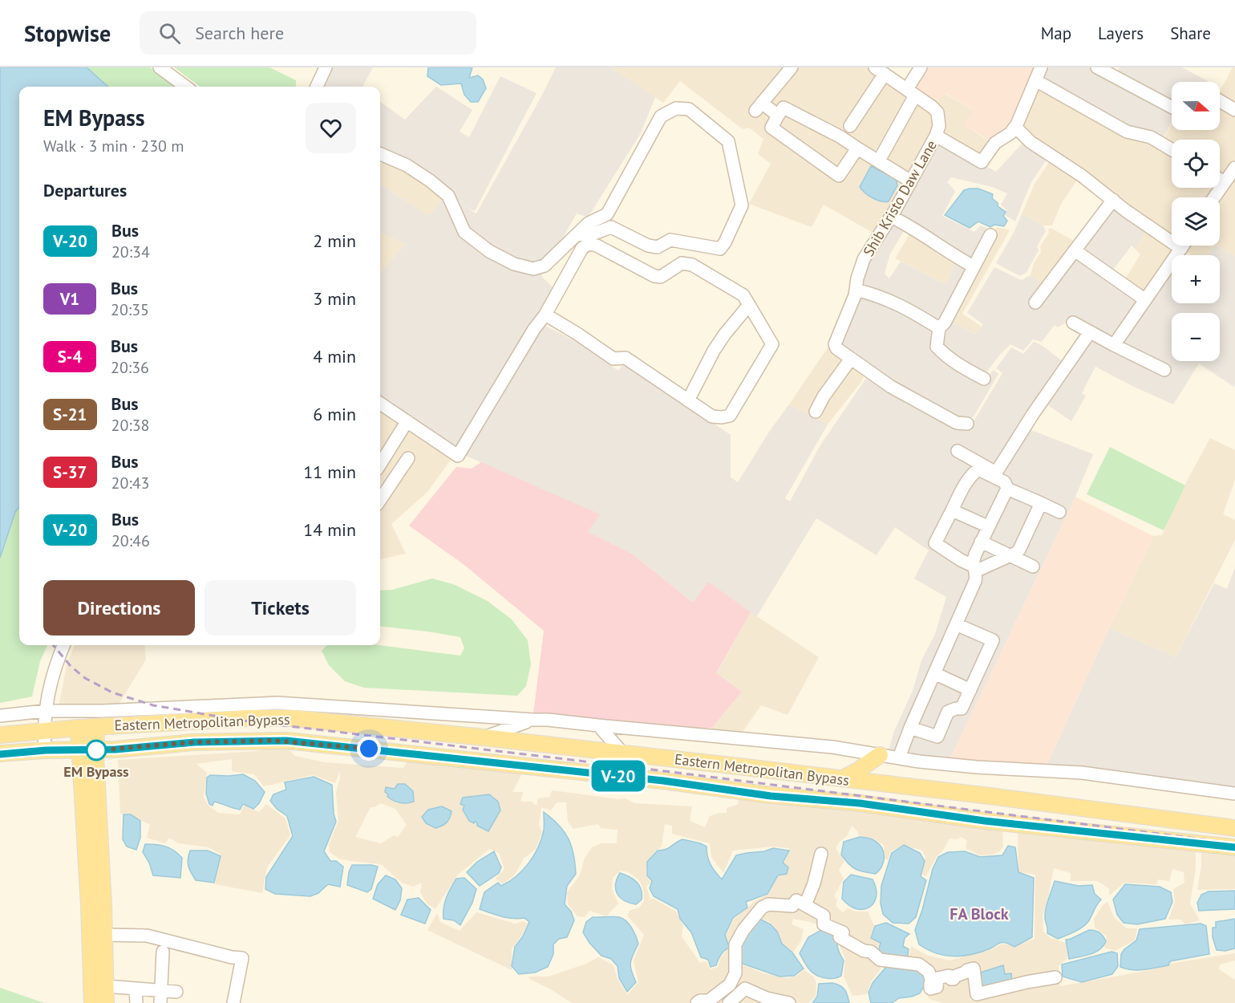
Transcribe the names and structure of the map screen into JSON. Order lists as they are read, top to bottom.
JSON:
{
  "streets": {
    "main road": ["Eastern Metropolitan Bypass"],
    "street": ["Shib Kristo Daw Lane"]
  },
  "districts": ["FA Block"],
  "places": ["EM Bypass"],
  "lines": ["bus line V-20"],
  "north": "right",
  "page": {
    "header": "Stopwise",
    "search": "Search here",
    "nav": ["Map", "Layers", "Share"],
    "on_map": "V-20",
    "map_buttons": ["+", "−"],
    "heading": [
      ["EM Bypass", "Walk · 3 min · 230 m"],
      "Departures"
    ],
    "list": [
      {
        "mark": "V-20",
        "name": "Bus",
        "note": "20:34",
        "value": "2 min"
      },
      {
        "mark": "V1",
        "name": "Bus",
        "note": "20:35",
        "value": "3 min"
      },
      {
        "mark": "S-4",
        "name": "Bus",
        "note": "20:36",
        "value": "4 min"
      },
      {
        "mark": "S-21",
        "name": "Bus",
        "note": "20:38",
        "value": "6 min"
      },
      {
        "mark": "S-37",
        "name": "Bus",
        "note": "20:43",
        "value": "11 min"
      },
      {
        "mark": "V-20",
        "name": "Bus",
        "note": "20:46",
        "value": "14 min"
      }
    ],
    "buttons": ["Directions", "Tickets"]
  }
}
